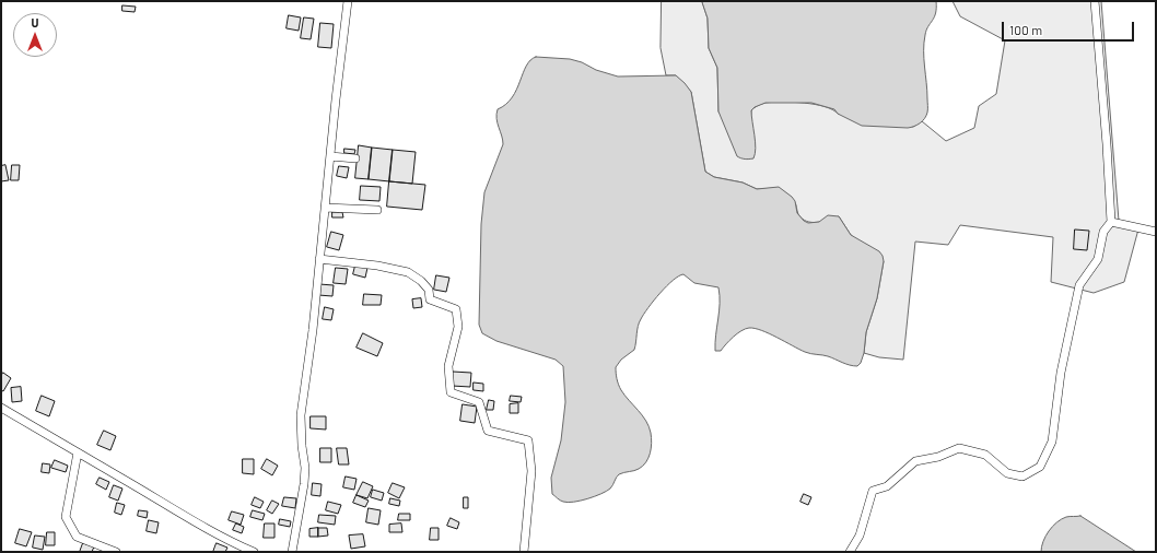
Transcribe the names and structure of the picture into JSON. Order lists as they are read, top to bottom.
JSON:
{
  "scale_bar": "100 m",
  "north": "top"
}
